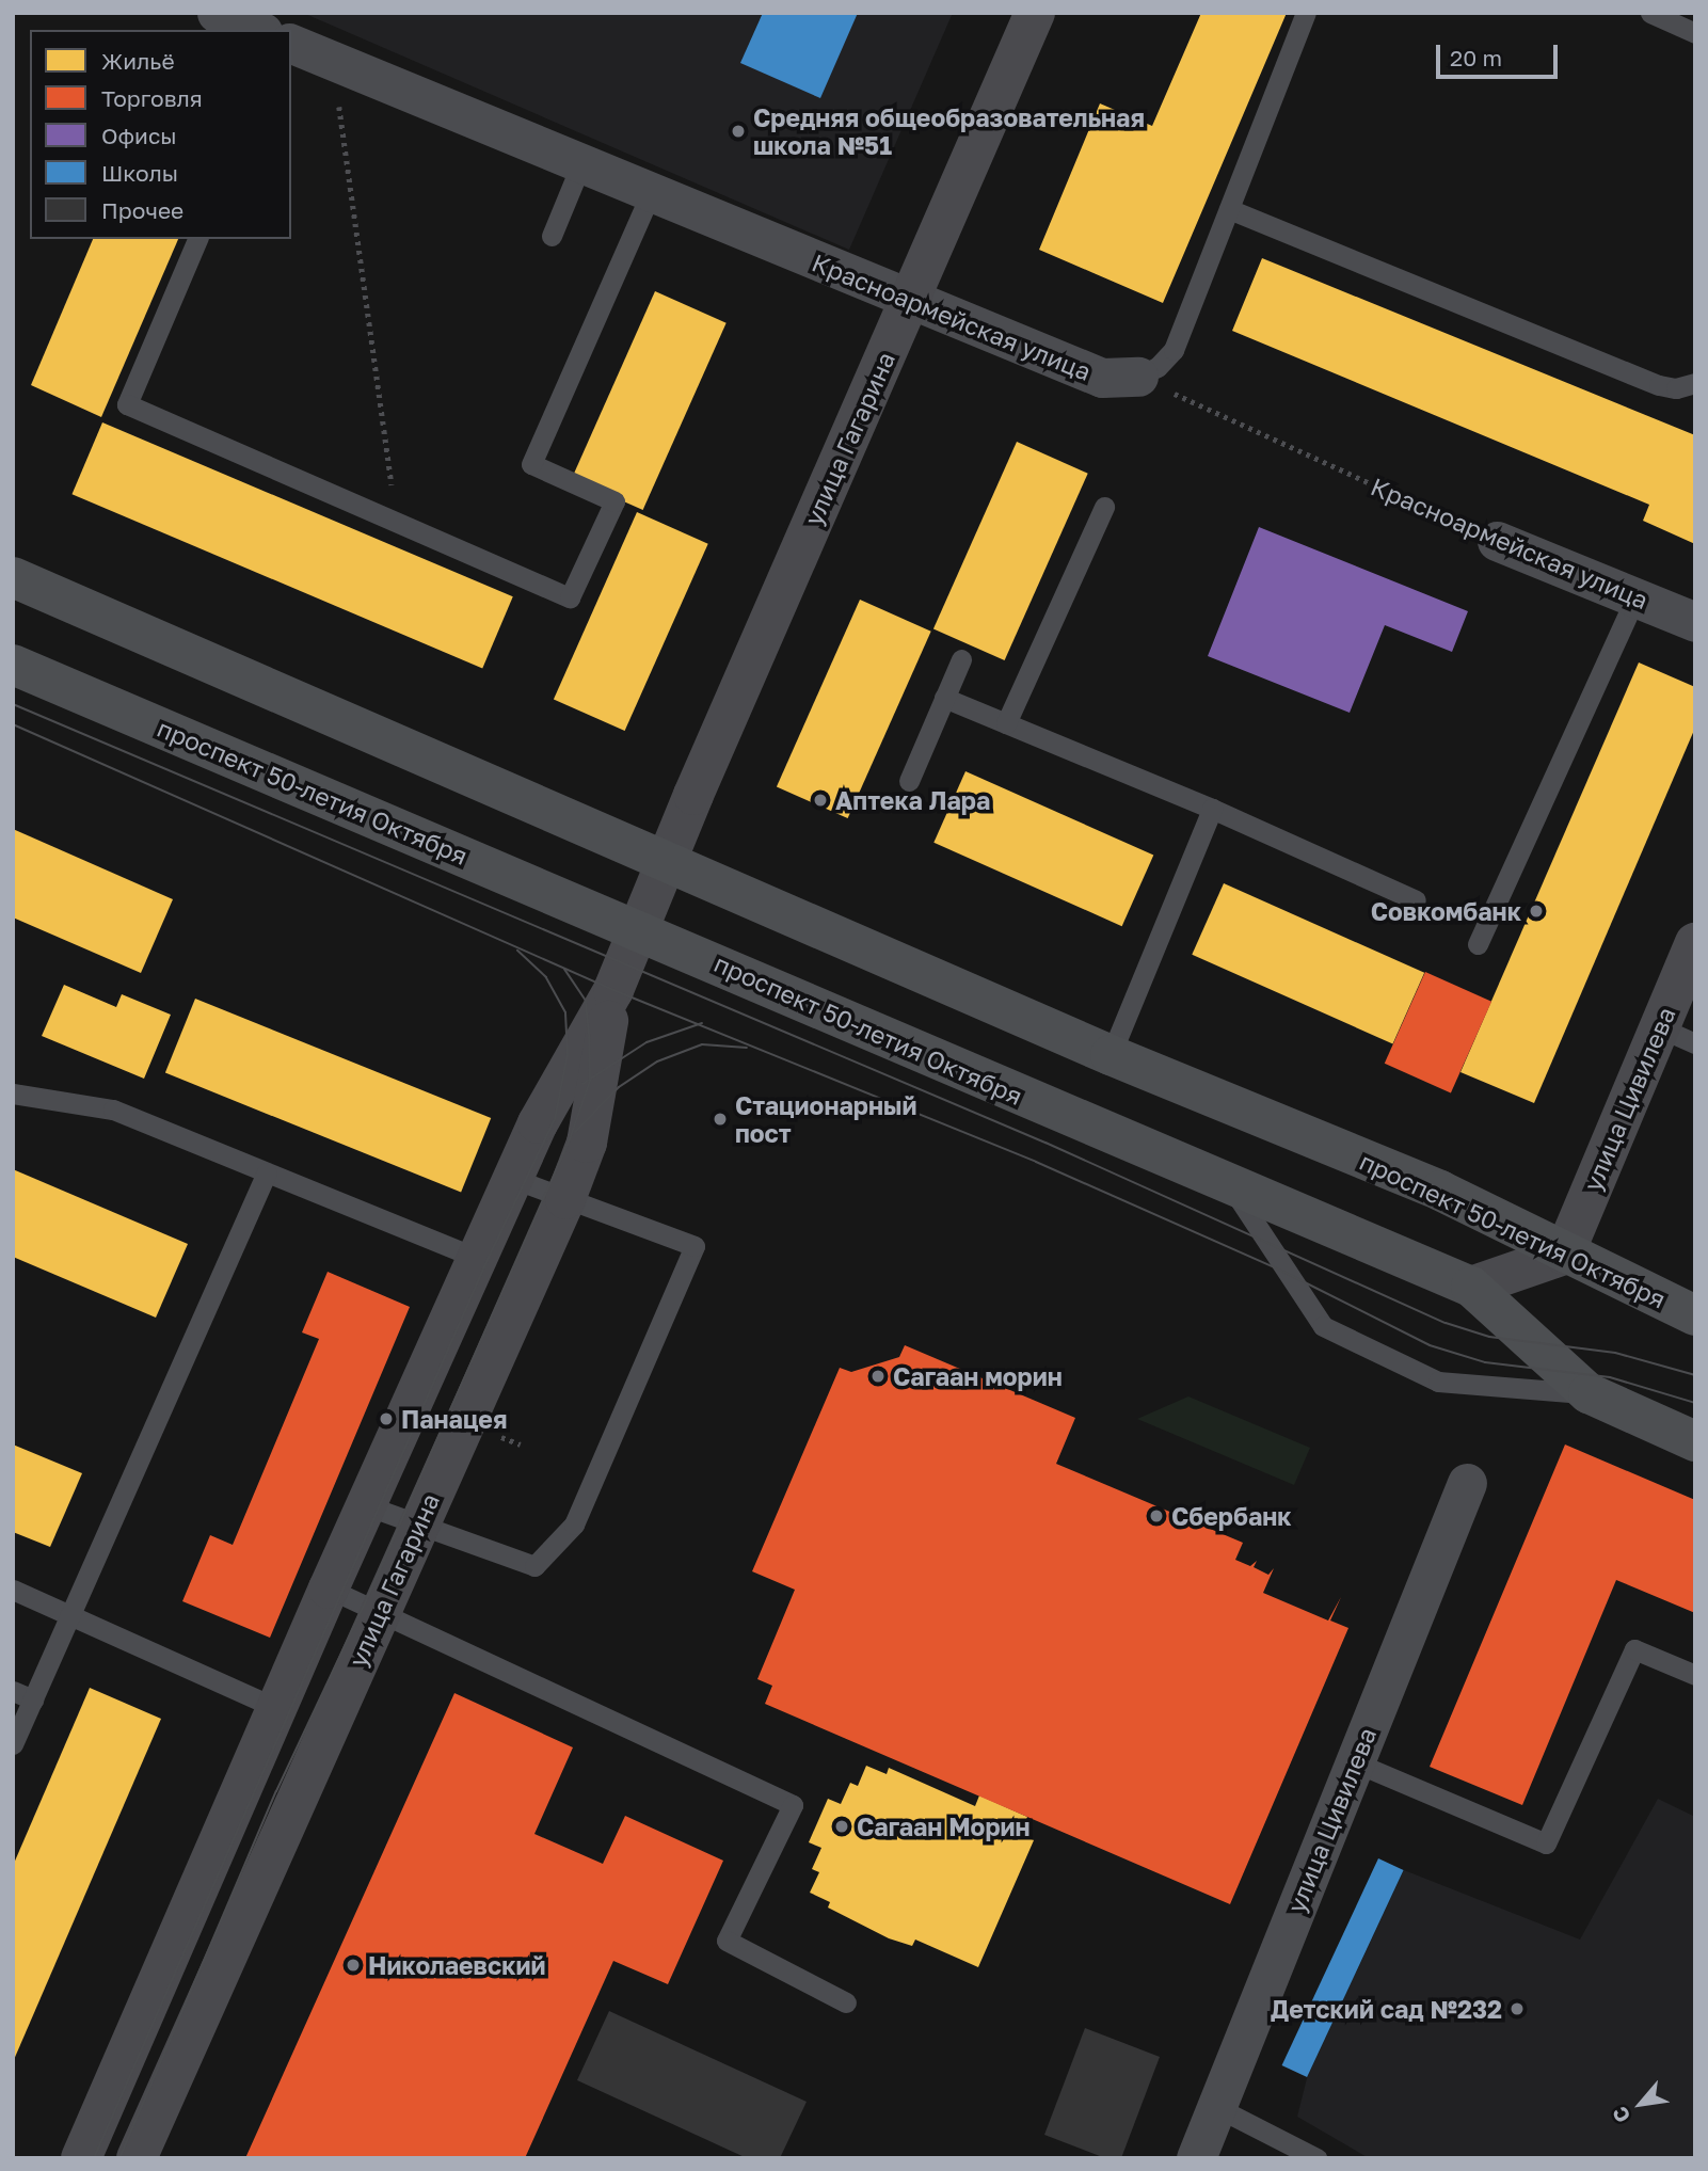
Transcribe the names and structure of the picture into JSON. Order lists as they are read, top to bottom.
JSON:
{
  "streets": {
    "main road": ["проспект 50-летия Октября"],
    "street": ["Красноармейская улица", "улица Гагарина", "улица Цивилева"]
  },
  "crossings": [
    ["Красноармейская улица", "улица Гагарина"],
    ["улица Гагарина", "проспект 50-летия Октября"],
    ["проспект 50-летия Октября", "улица Цивилева"]
  ],
  "places": [
    "Средняя общеобразовательная школа №51",
    "Аптека Лара",
    "Совкомбанк",
    "Стационарный пост",
    "Сагаан морин",
    "Панацея",
    "Сбербанк",
    "Сагаан Морин",
    "Николаевский",
    "Детский сад №232"
  ],
  "legend": [
    "Жильё",
    "Торговля",
    "Офисы",
    "Школы",
    "Прочее"
  ],
  "scale_bar": "20 m",
  "north": "bottom left"
}
